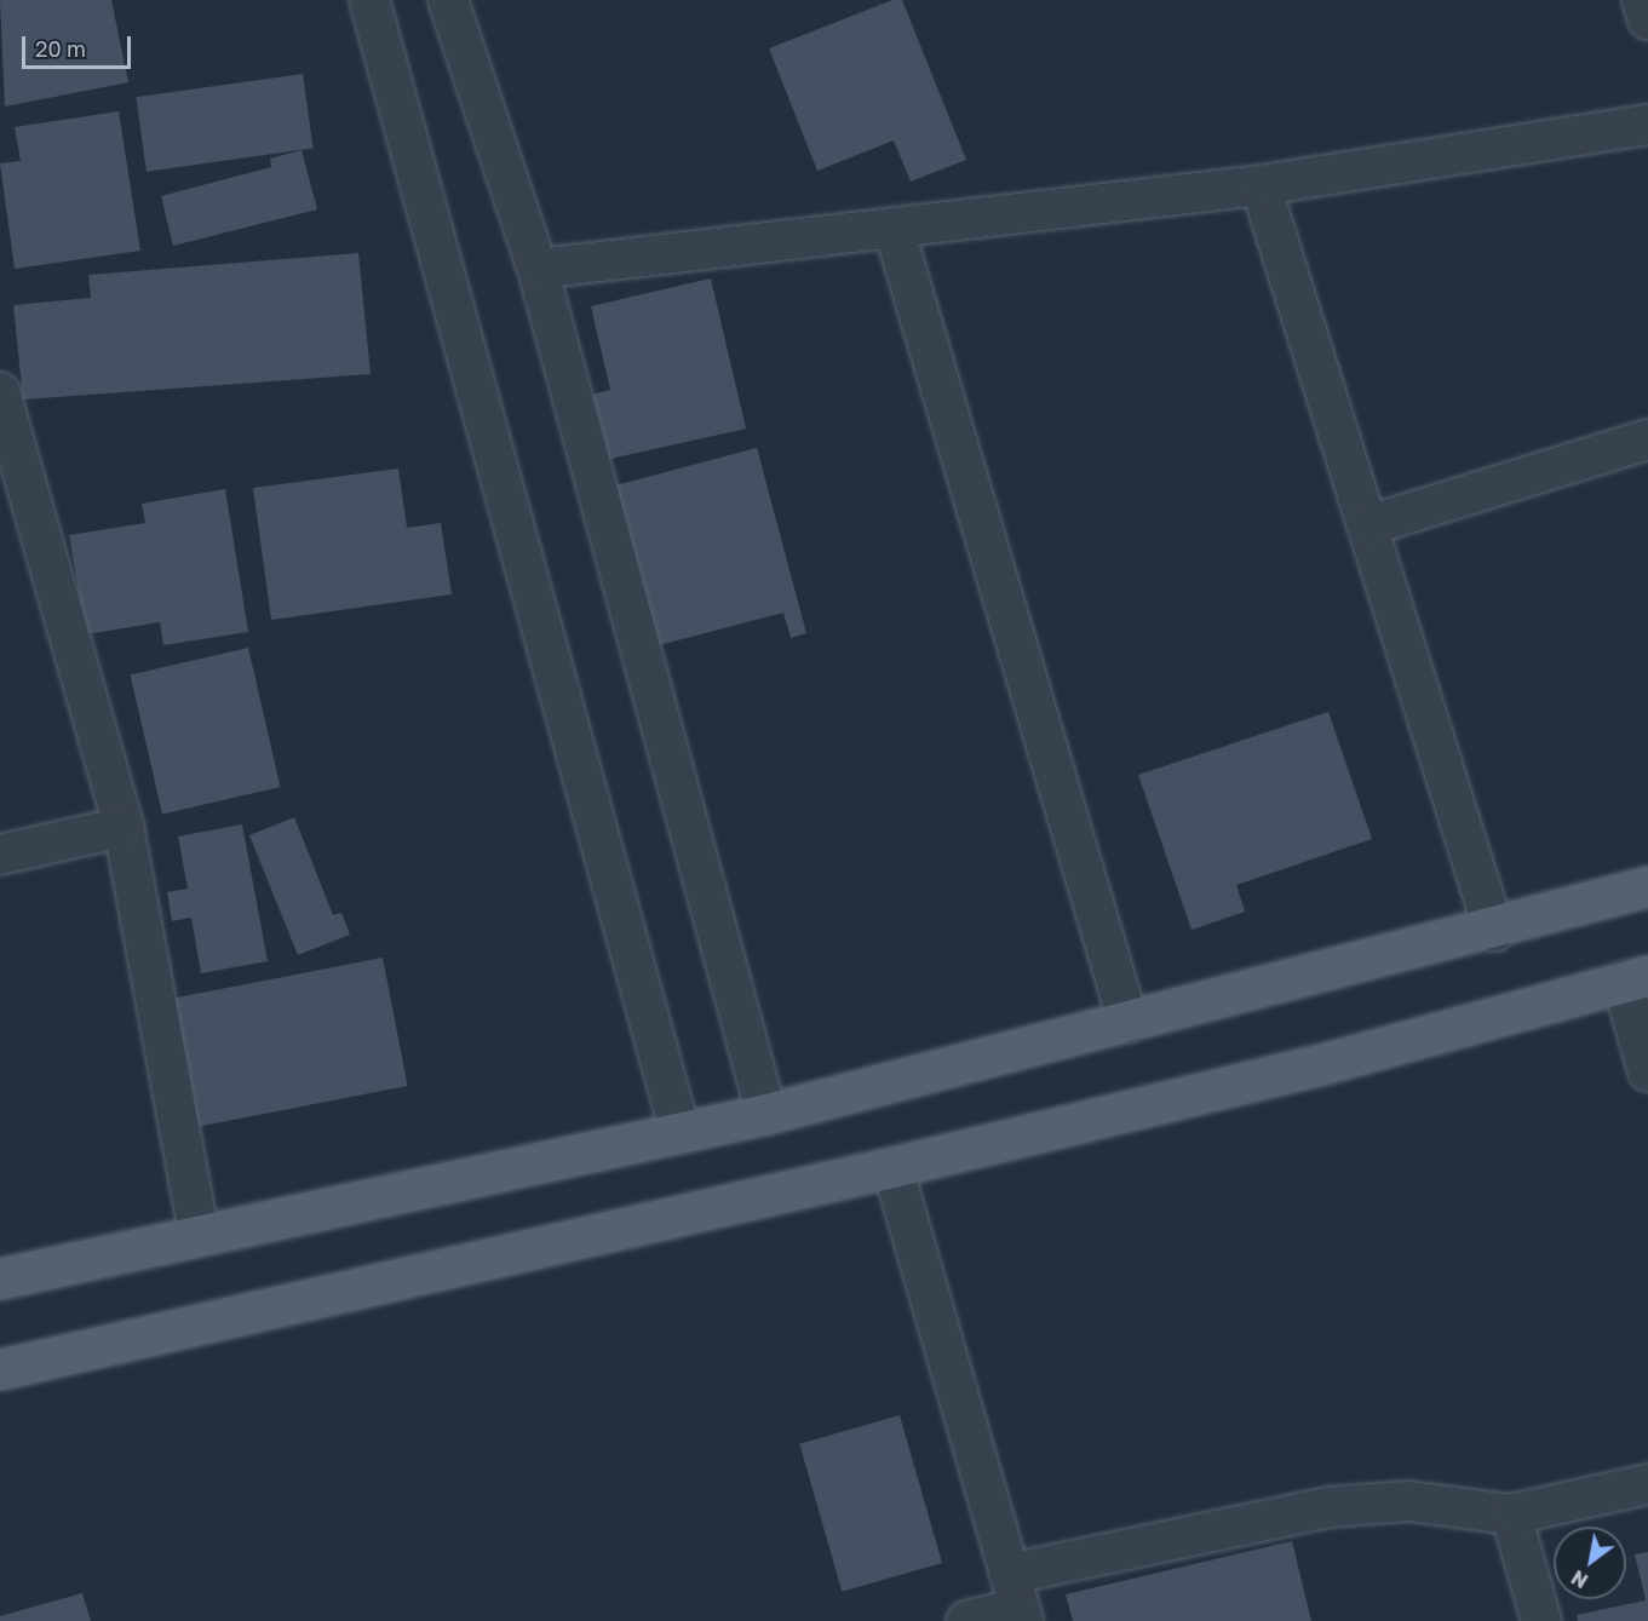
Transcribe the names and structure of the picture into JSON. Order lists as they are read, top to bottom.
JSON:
{
  "scale_bar": "20 m",
  "north": "bottom left"
}
